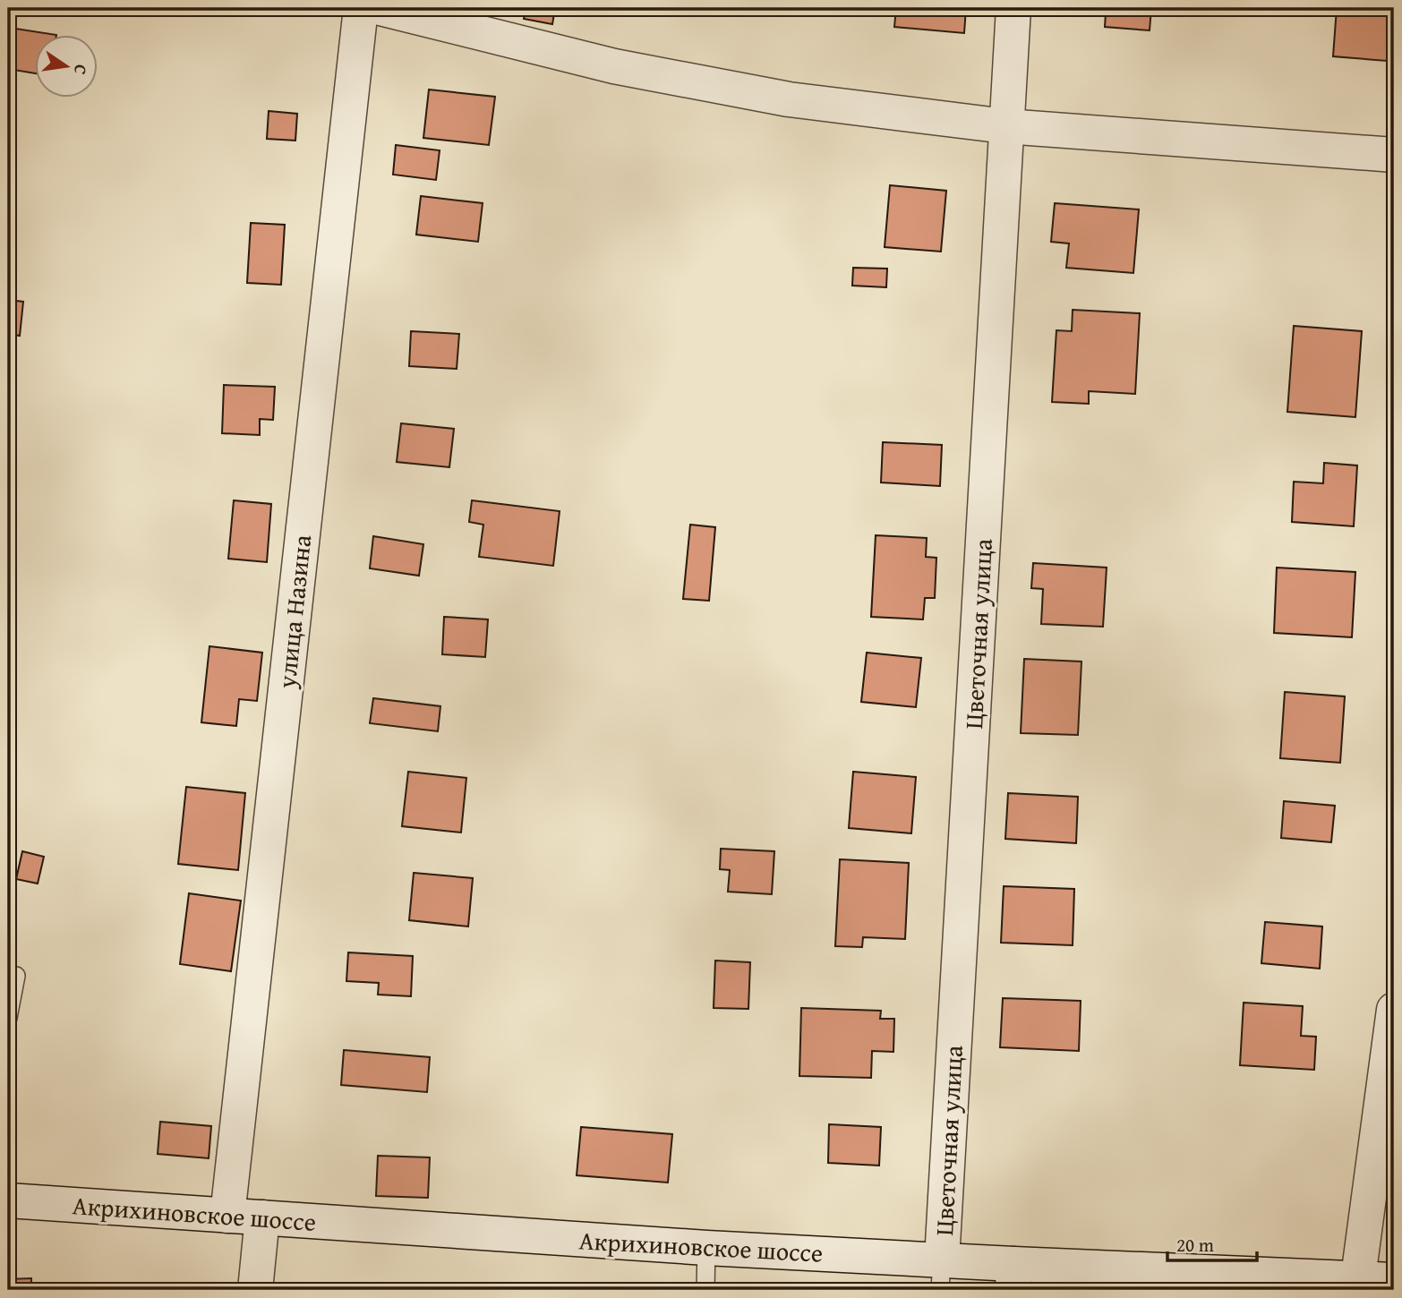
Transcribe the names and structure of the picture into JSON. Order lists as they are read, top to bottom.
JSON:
{
  "streets": {
    "street": ["улица Назина", "Цветочная улица", "Акрихиновское шоссе"]
  },
  "crossings": [
    ["улица Назина", "Акрихиновское шоссе"],
    ["Цветочная улица", "Акрихиновское шоссе"]
  ],
  "scale_bar": "20 m",
  "north": "right"
}
